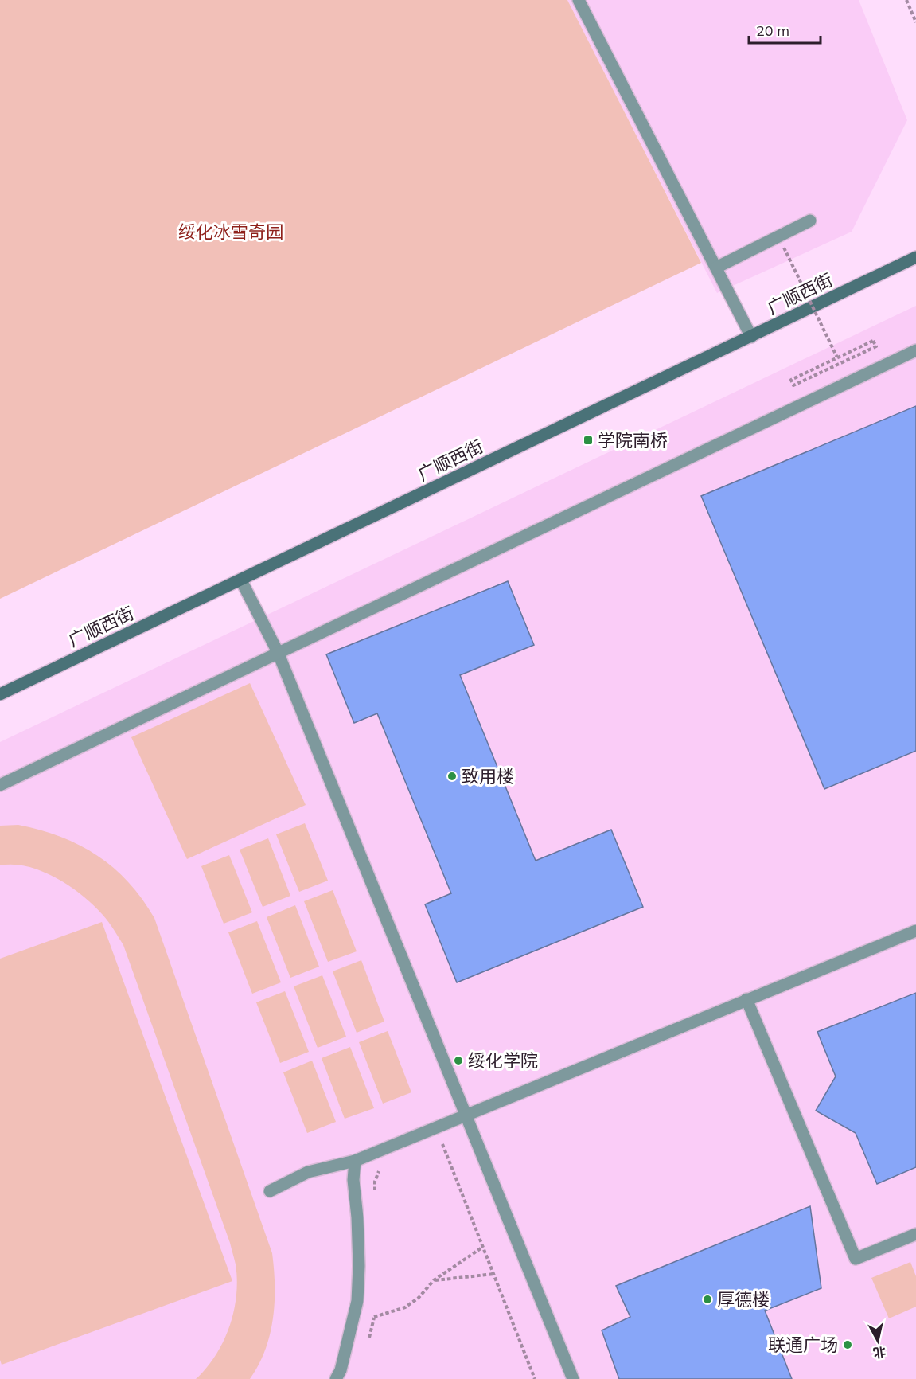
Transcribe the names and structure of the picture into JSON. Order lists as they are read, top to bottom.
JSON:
{
  "streets": {
    "main road": ["广顺西街"]
  },
  "parks": ["绥化冰雪奇园"],
  "places": {
    "transit": ["学院南桥"],
    "other": [
      "致用楼",
      "绥化学院",
      "厚德楼",
      "联通广场"
    ]
  },
  "scale_bar": "20 m",
  "north": "bottom"
}
